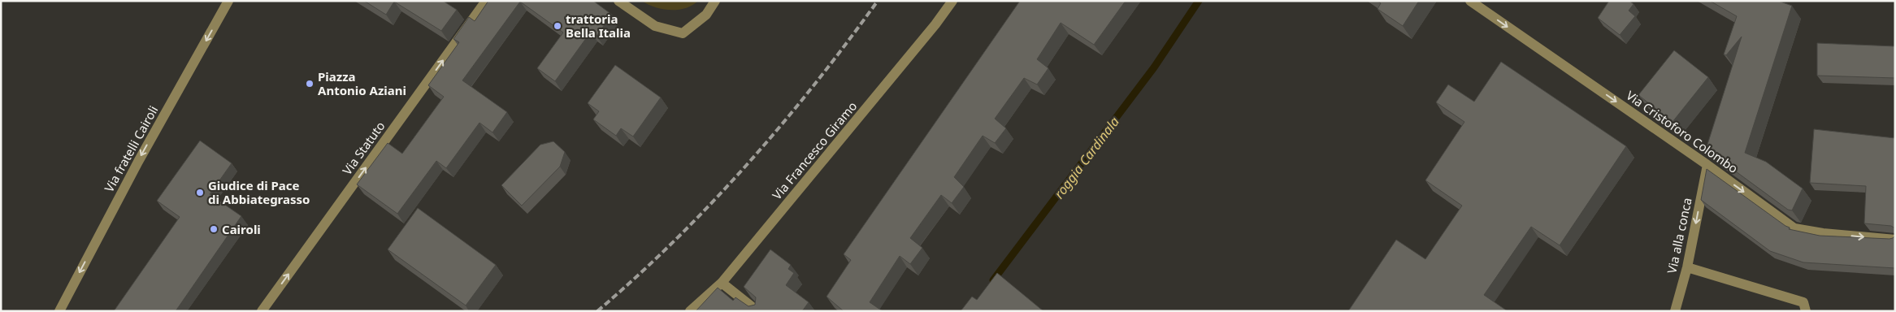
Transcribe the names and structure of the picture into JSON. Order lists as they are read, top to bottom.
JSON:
{
  "streets": {
    "street": [
      "Via Cristoforo Colombo",
      "Via Statuto",
      "Via fratelli Cairoli",
      "Via Francesco Giramo",
      "Via alla conca"
    ]
  },
  "crossings": [
    ["Via Cristoforo Colombo", "Via alla conca"]
  ],
  "one_way": [
    "Via Cristoforo Colombo",
    "Via Statuto",
    "Via fratelli Cairoli",
    "Via alla conca"
  ],
  "water": ["roggia Cardinala"],
  "places": [
    "trattoria Bella Italia",
    "Piazza Antonio Aziani",
    "Giudice di Pace di Abbiategrasso",
    "Cairoli"
  ]
}
